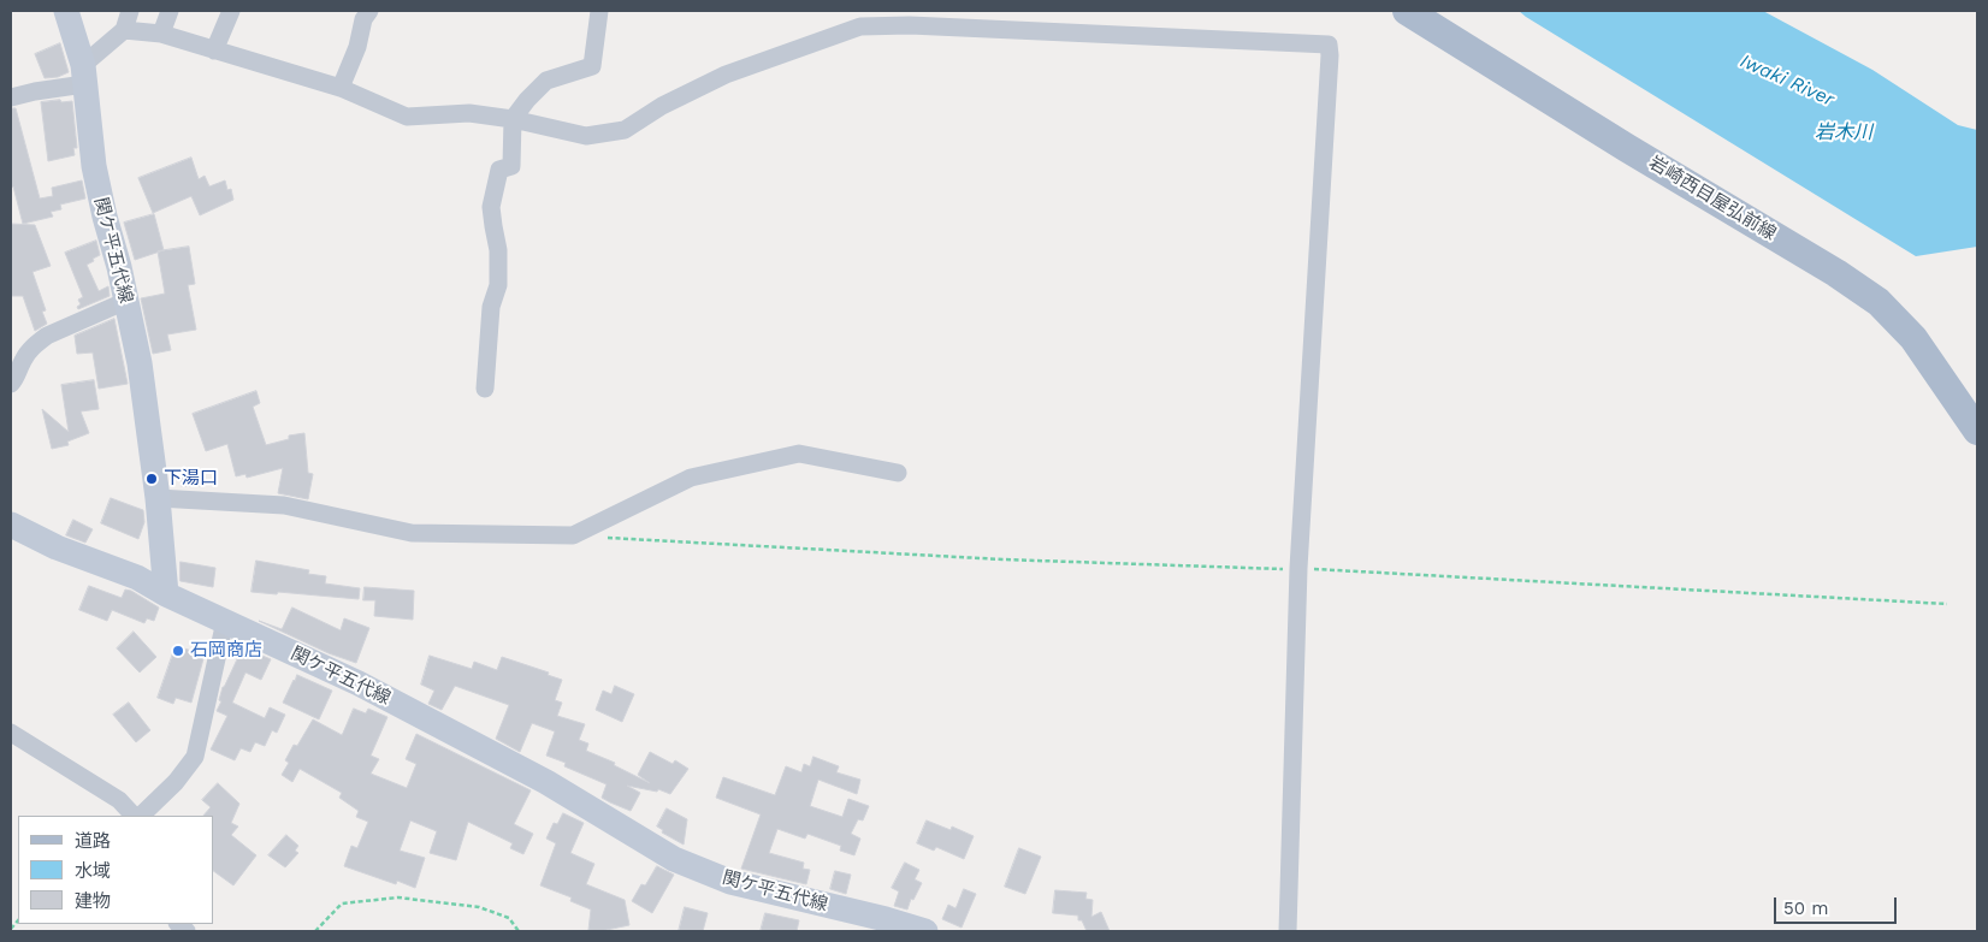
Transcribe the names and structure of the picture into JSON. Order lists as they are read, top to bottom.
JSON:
{
  "streets": {
    "main road": ["岩崎西目屋弘前線", "関ケ平五代線"]
  },
  "water": ["Iwaki River", "岩木川"],
  "places": ["下湯口", "石岡商店"],
  "legend": ["道路", "水域", "建物"],
  "scale_bar": "50 m"
}
